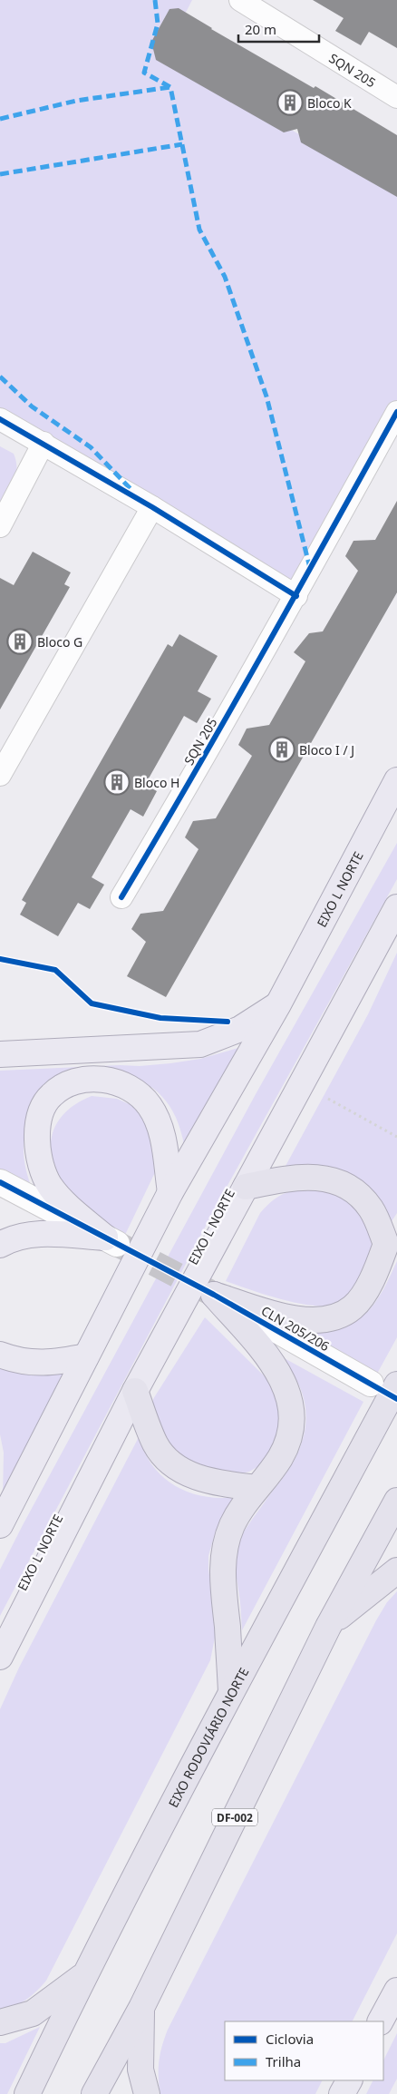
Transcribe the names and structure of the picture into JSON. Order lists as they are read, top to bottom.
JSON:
{
  "streets": {
    "highway": ["EIXO RODOVIÁRIO NORTE", "DF-002"],
    "main road": ["EIXO L NORTE"],
    "street": ["SQN 205", "CLN 205/206"]
  },
  "places": {
    "building": [
      "Bloco K",
      "Bloco G",
      "Bloco I / J",
      "Bloco H"
    ]
  },
  "legend": ["Ciclovia", "Trilha"],
  "scale_bar": "20 m"
}
